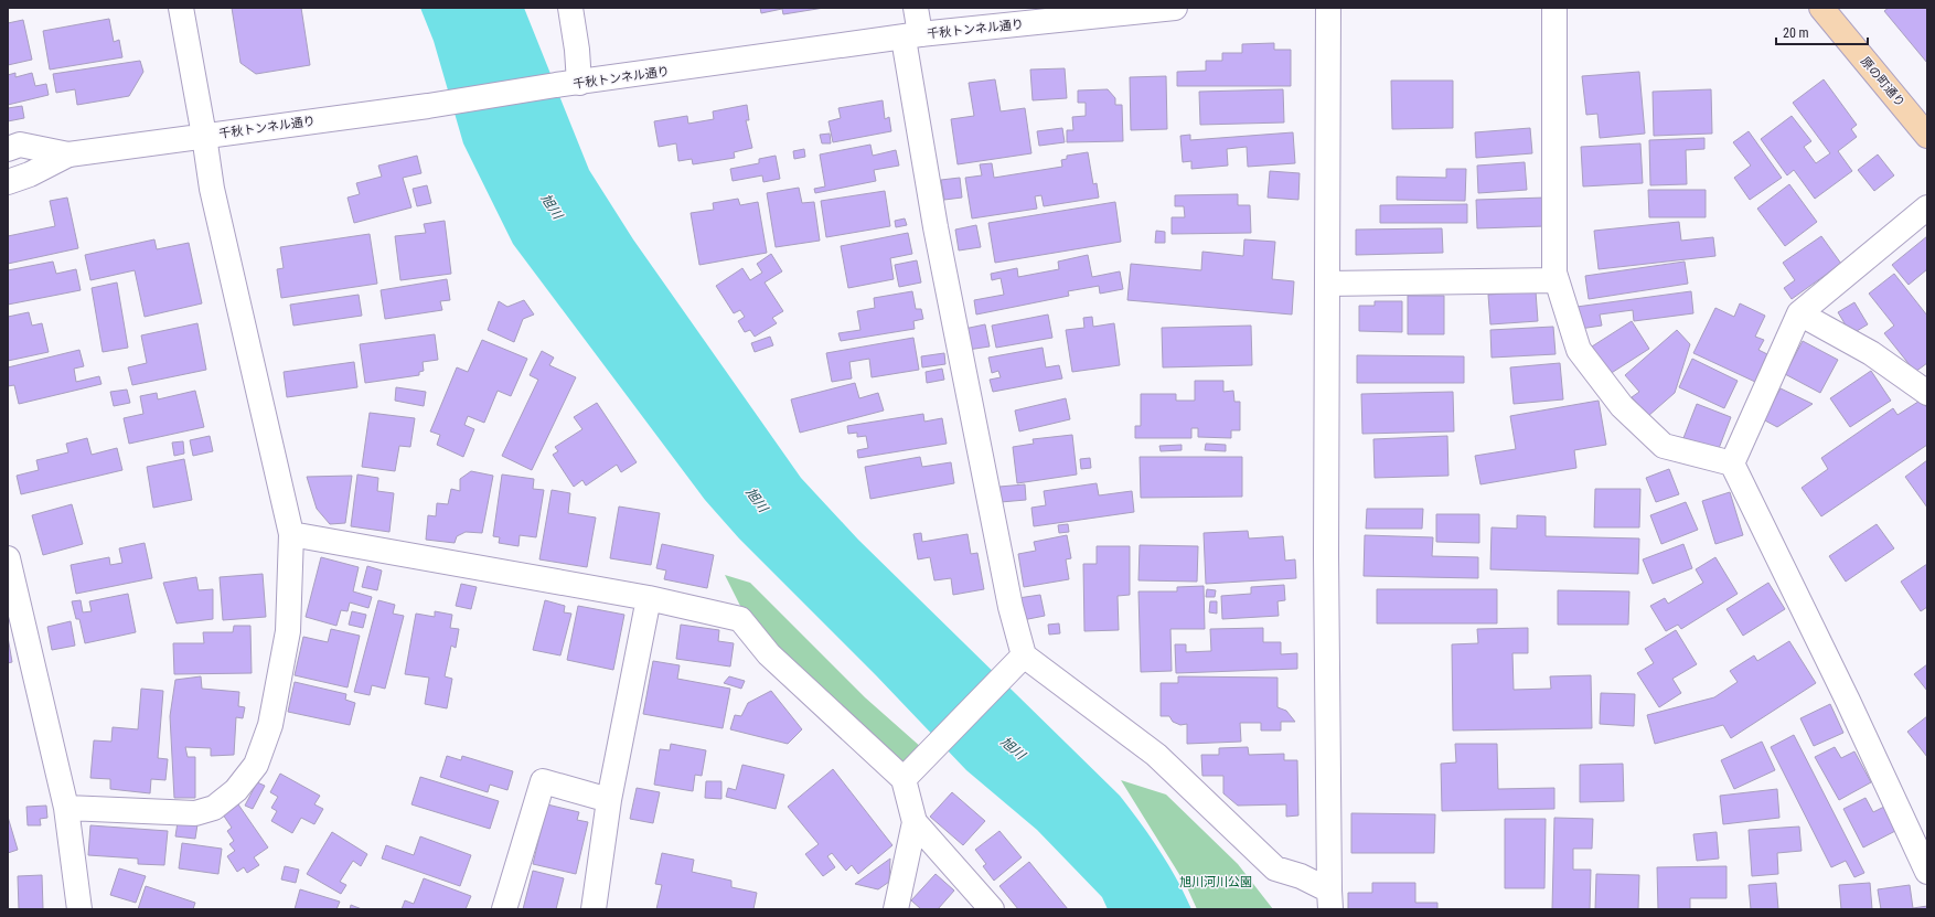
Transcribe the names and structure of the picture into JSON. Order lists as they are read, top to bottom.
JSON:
{
  "streets": {
    "main road": ["原の町通り"],
    "street": ["千秋トンネル通り"]
  },
  "water": ["旭川"],
  "parks": ["旭川河川公園"],
  "scale_bar": "20 m"
}
